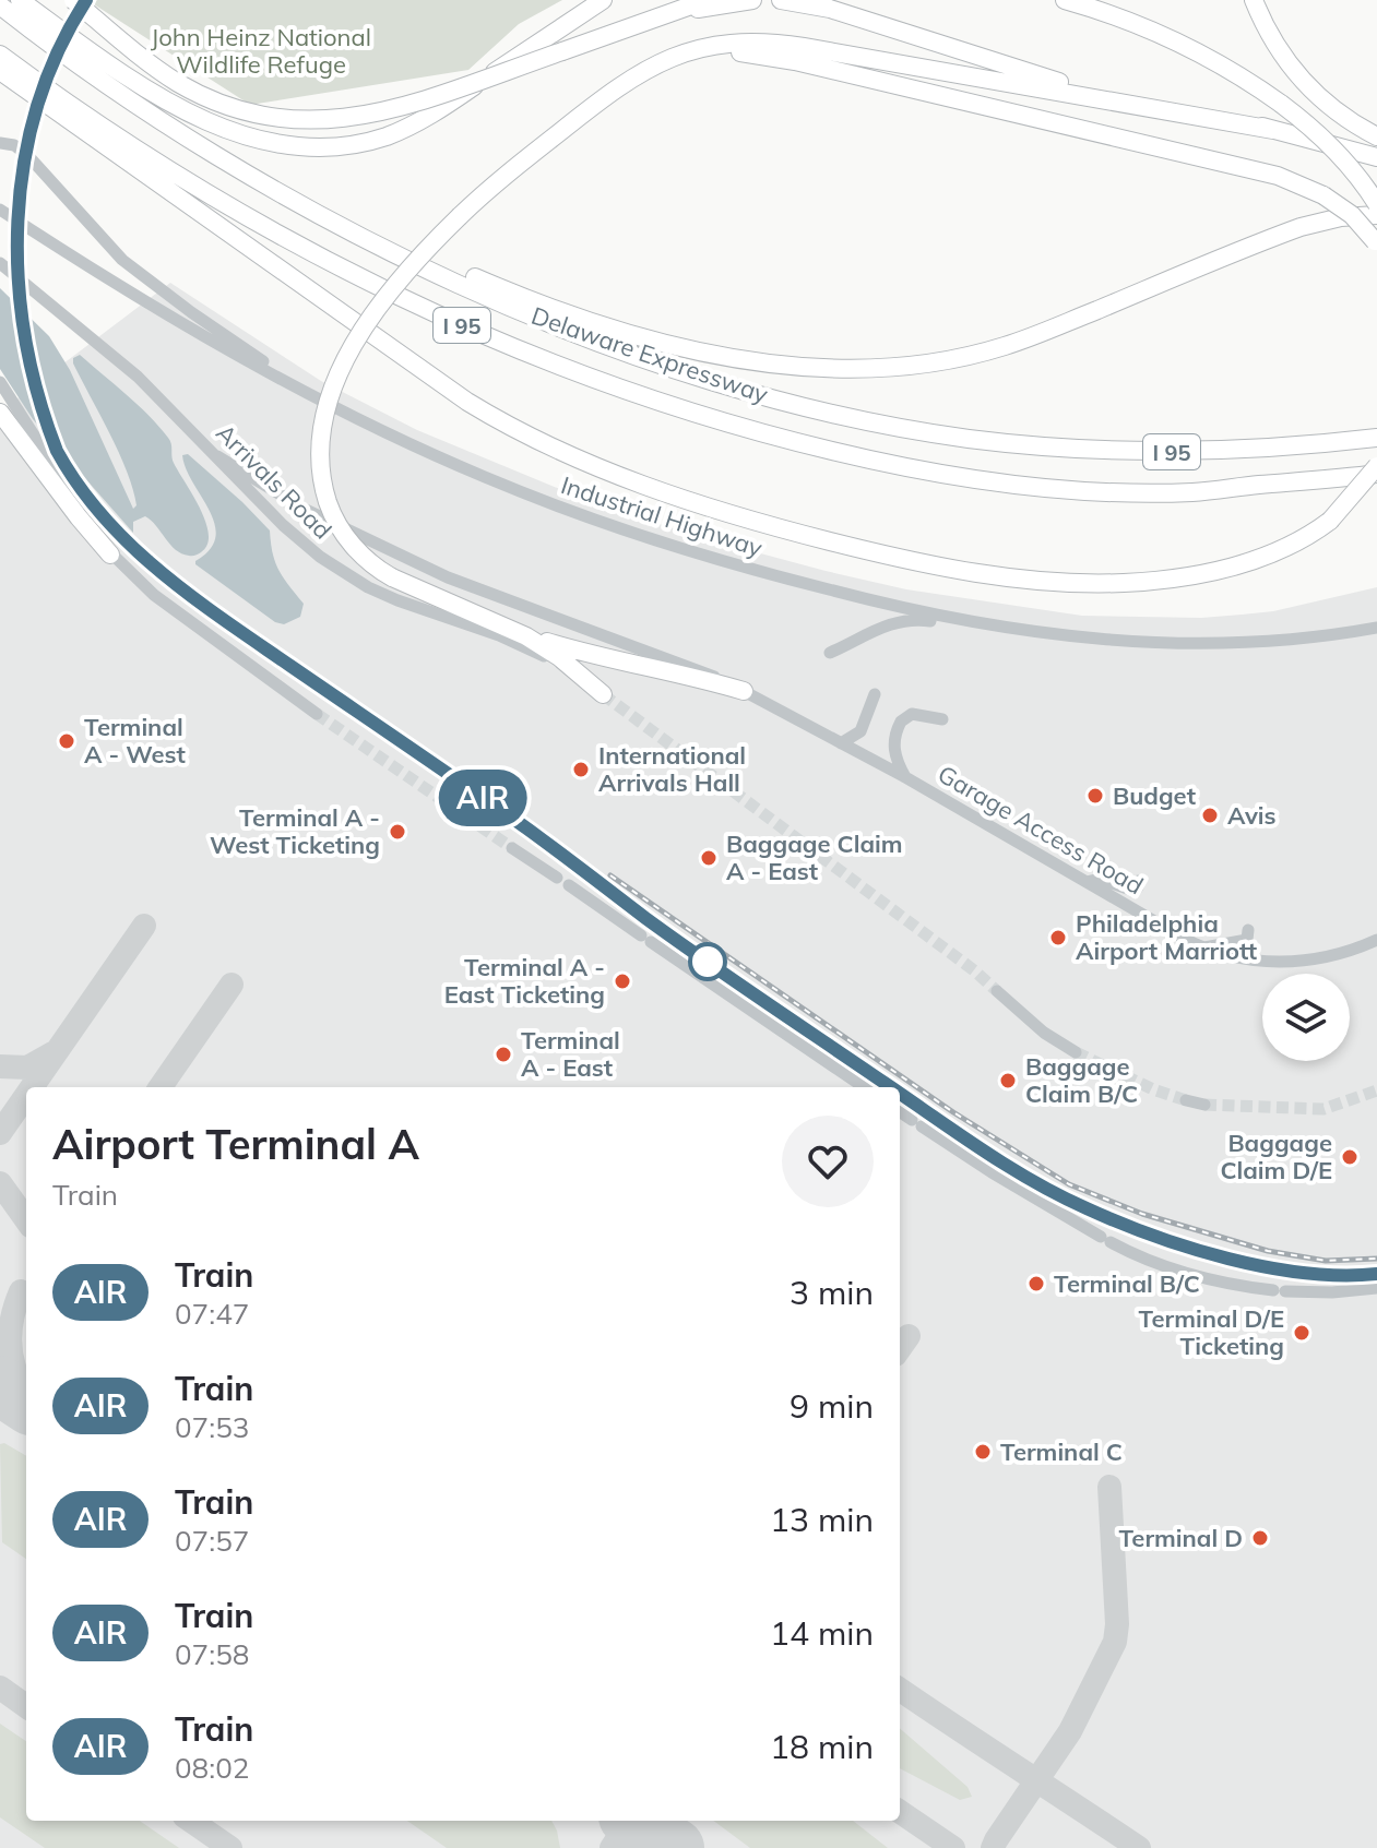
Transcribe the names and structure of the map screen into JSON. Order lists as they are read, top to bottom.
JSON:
{
  "streets": {
    "highway": ["I 95", "Delaware Expressway"],
    "street": ["Arrivals Road", "Industrial Highway", "Garage Access Road"]
  },
  "crossings": [
    ["Arrivals Road", "Garage Access Road"]
  ],
  "parks": ["John Heinz National Wildlife Refuge"],
  "places": [
    "Terminal A - West",
    "International Arrivals Hall",
    "Budget",
    "Avis",
    "Terminal A - West Ticketing",
    "Baggage Claim A - East",
    "Philadelphia Airport Marriott",
    "Terminal A - East Ticketing",
    "Terminal A - East",
    "Baggage Claim B/C",
    "Baggage Claim D/E",
    "Terminal B/C",
    "Terminal D/E Ticketing",
    "Terminal C",
    "Terminal D"
  ],
  "page": {
    "on_map": "AIR",
    "heading": ["Airport Terminal A", "Train"],
    "list": [
      {
        "mark": "AIR",
        "name": "Train",
        "note": "07:47",
        "value": "3 min"
      },
      {
        "mark": "AIR",
        "name": "Train",
        "note": "07:53",
        "value": "9 min"
      },
      {
        "mark": "AIR",
        "name": "Train",
        "note": "07:57",
        "value": "13 min"
      },
      {
        "mark": "AIR",
        "name": "Train",
        "note": "07:58",
        "value": "14 min"
      },
      {
        "mark": "AIR",
        "name": "Train",
        "note": "08:02",
        "value": "18 min"
      }
    ]
  }
}
